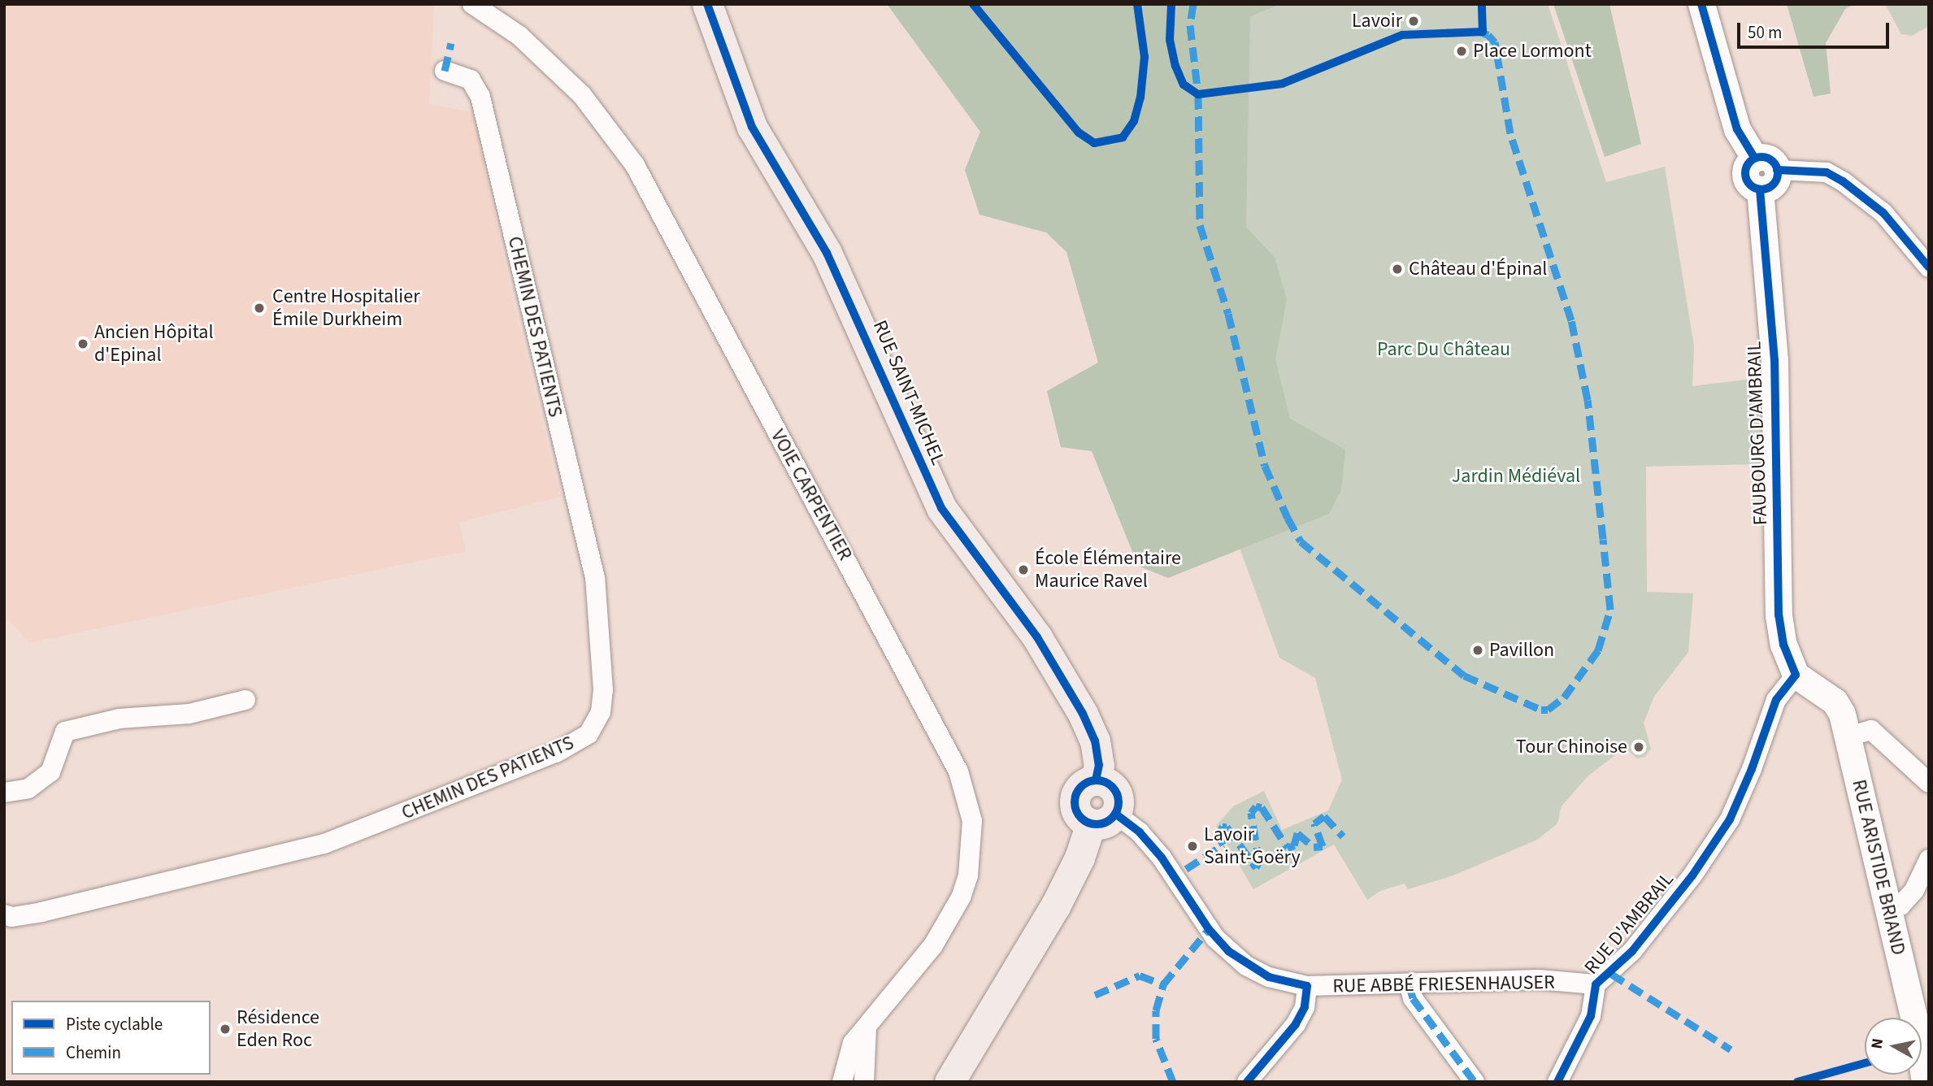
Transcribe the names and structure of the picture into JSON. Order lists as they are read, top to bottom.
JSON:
{
  "streets": {
    "main road": ["RUE SAINT-MICHEL", "FAUBOURG D'AMBRAIL", "RUE ARISTIDE BRIAND"],
    "street": [
      "CHEMIN DES PATIENTS",
      "VOIE CARPENTIER",
      "RUE D'AMBRAIL",
      "RUE ABBÉ FRIESENHAUSER"
    ]
  },
  "crossings": [
    ["RUE SAINT-MICHEL", "RUE ABBÉ FRIESENHAUSER"],
    ["FAUBOURG D'AMBRAIL", "RUE ARISTIDE BRIAND"],
    ["FAUBOURG D'AMBRAIL", "RUE D'AMBRAIL"],
    ["RUE ARISTIDE BRIAND", "RUE D'AMBRAIL"],
    ["RUE D'AMBRAIL", "RUE ABBÉ FRIESENHAUSER"]
  ],
  "parks": ["Parc Du Château", "Jardin Médiéval"],
  "places": [
    "Lavoir",
    "Place Lormont",
    "Château d'Épinal",
    "Centre Hospitalier Émile Durkheim",
    "Ancien Hôpital d'Epinal",
    "École Élémentaire Maurice Ravel",
    "Pavillon",
    "Tour Chinoise",
    "Lavoir Saint-Goëry",
    "Résidence Eden Roc"
  ],
  "legend": ["Piste cyclable", "Chemin"],
  "scale_bar": "50 m",
  "north": "left"
}
